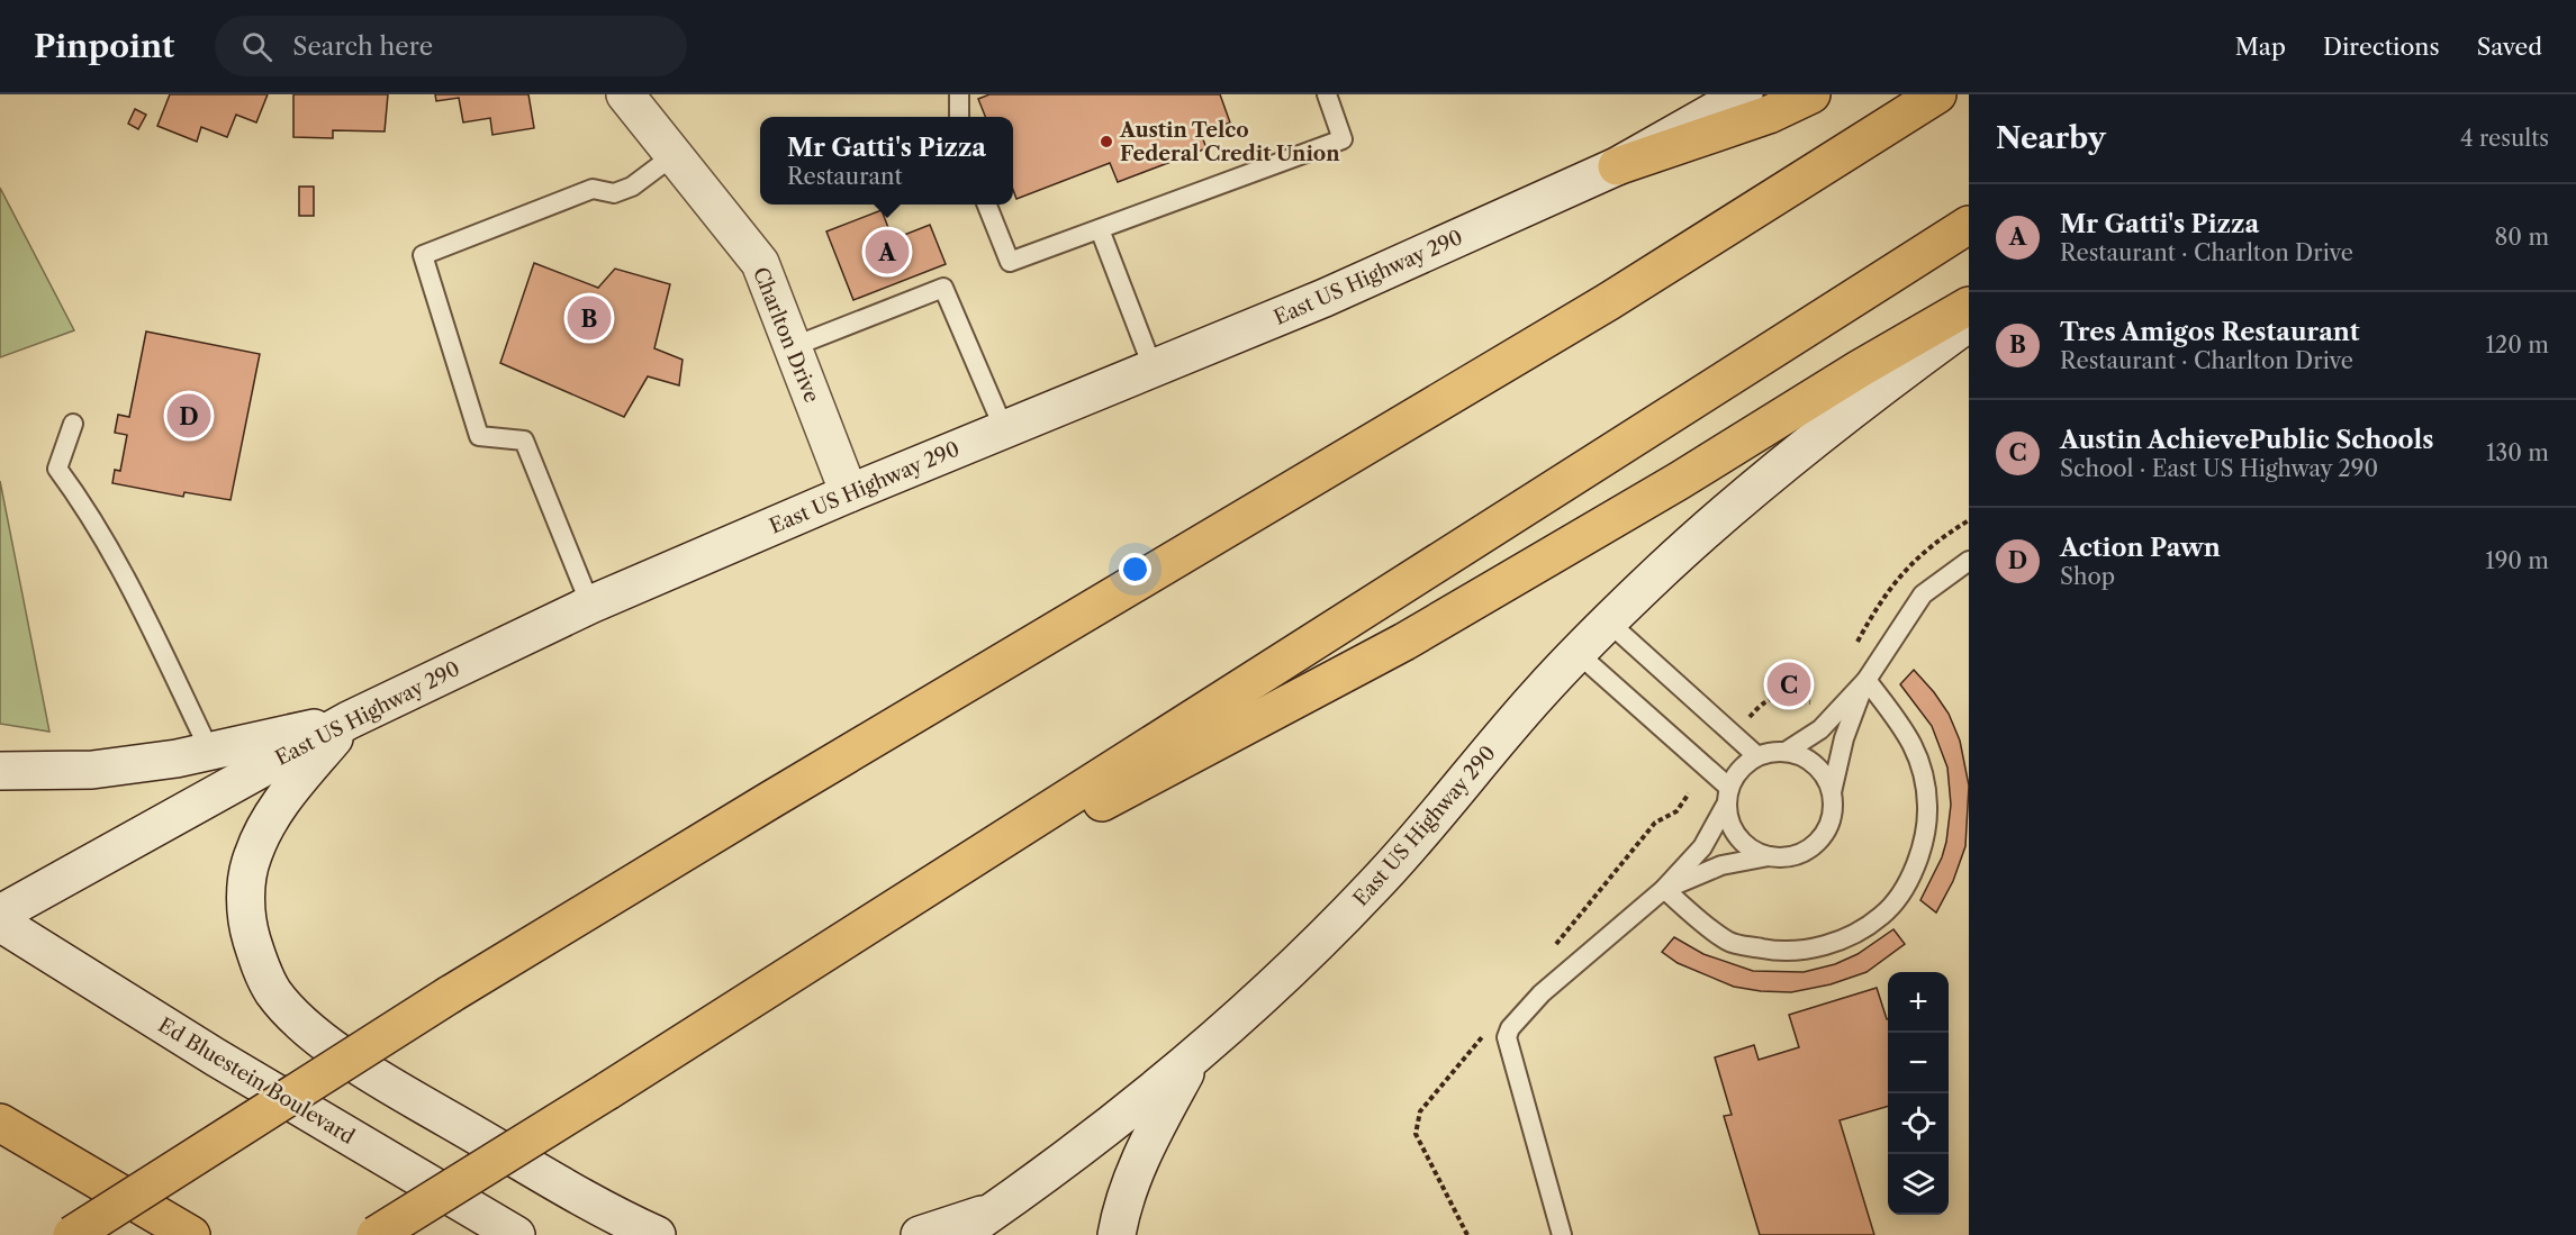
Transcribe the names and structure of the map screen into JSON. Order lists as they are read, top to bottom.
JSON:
{
  "streets": {
    "main road": ["East US Highway 290", "Charlton Drive", "Ed Bluestein Boulevard"]
  },
  "crossings": [
    ["East US Highway 290", "Charlton Drive"]
  ],
  "places": ["Austin Telco Federal Credit Union"],
  "page": {
    "header": "Pinpoint",
    "search": "Search here",
    "nav": ["Map", "Directions", "Saved"],
    "heading": ["Nearby", "4 results"],
    "popup": ["Mr Gatti's Pizza", "Restaurant"],
    "list": [
      {
        "mark": "A",
        "name": "Mr Gatti's Pizza",
        "note": "Restaurant · Charlton Drive",
        "value": "80 m"
      },
      {
        "mark": "B",
        "name": "Tres Amigos Restaurant",
        "note": "Restaurant · Charlton Drive",
        "value": "120 m"
      },
      {
        "mark": "C",
        "name": "Austin AchievePublic Schools",
        "note": "School · East US Highway 290",
        "value": "130 m"
      },
      {
        "mark": "D",
        "name": "Action Pawn",
        "note": "Shop",
        "value": "190 m"
      }
    ],
    "pins": [
      "A",
      "B",
      "D",
      "C"
    ],
    "map_buttons": ["+", "−"]
  }
}
